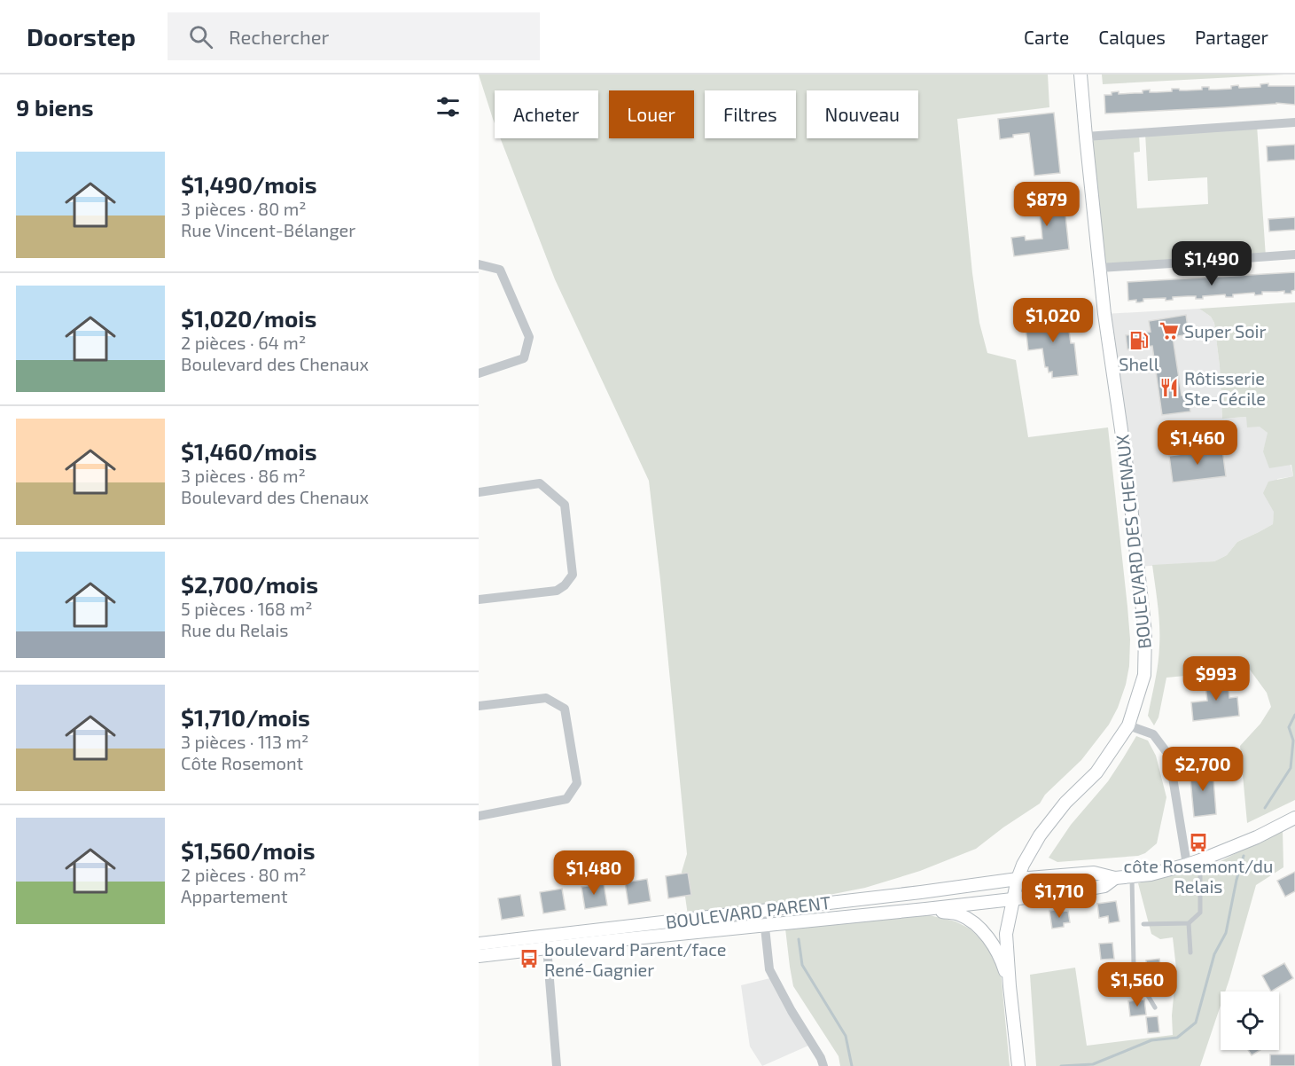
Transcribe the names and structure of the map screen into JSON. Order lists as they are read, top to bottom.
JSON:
{
  "streets": {
    "street": ["BOULEVARD DES CHENAUX", "BOULEVARD PARENT"]
  },
  "crossings": [
    ["BOULEVARD DES CHENAUX", "BOULEVARD PARENT"]
  ],
  "places": {
    "supermarket": ["Super Soir"],
    "fuel station": ["Shell"],
    "restaurant": ["Rôtisserie Ste-Cécile"],
    "bus stop": ["côte Rosemont/du Relais", "boulevard Parent/face René-Gagnier"]
  },
  "page": {
    "header": "Doorstep",
    "search": "Rechercher",
    "nav": ["Carte", "Calques", "Partager"],
    "heading": "9 biens",
    "chip": [
      "Acheter",
      "Louer",
      "Filtres",
      "Nouveau"
    ],
    "list": [
      {
        "name": "$1,490/mois",
        "note": "3 pièces · 80 m² · Rue Vincent-Bélanger"
      },
      {
        "name": "$1,020/mois",
        "note": "2 pièces · 64 m² · Boulevard des Chenaux"
      },
      {
        "name": "$1,460/mois",
        "note": "3 pièces · 86 m² · Boulevard des Chenaux"
      },
      {
        "name": "$2,700/mois",
        "note": "5 pièces · 168 m² · Rue du Relais"
      },
      {
        "name": "$1,710/mois",
        "note": "3 pièces · 113 m² · Côte Rosemont"
      },
      {
        "name": "$1,560/mois",
        "note": "2 pièces · 80 m² · Appartement"
      }
    ],
    "price": [
      "$879",
      "$1,490",
      "$1,020",
      "$1,460",
      "$993",
      "$2,700",
      "$1,480",
      "$1,710",
      "$1,560"
    ]
  }
}
